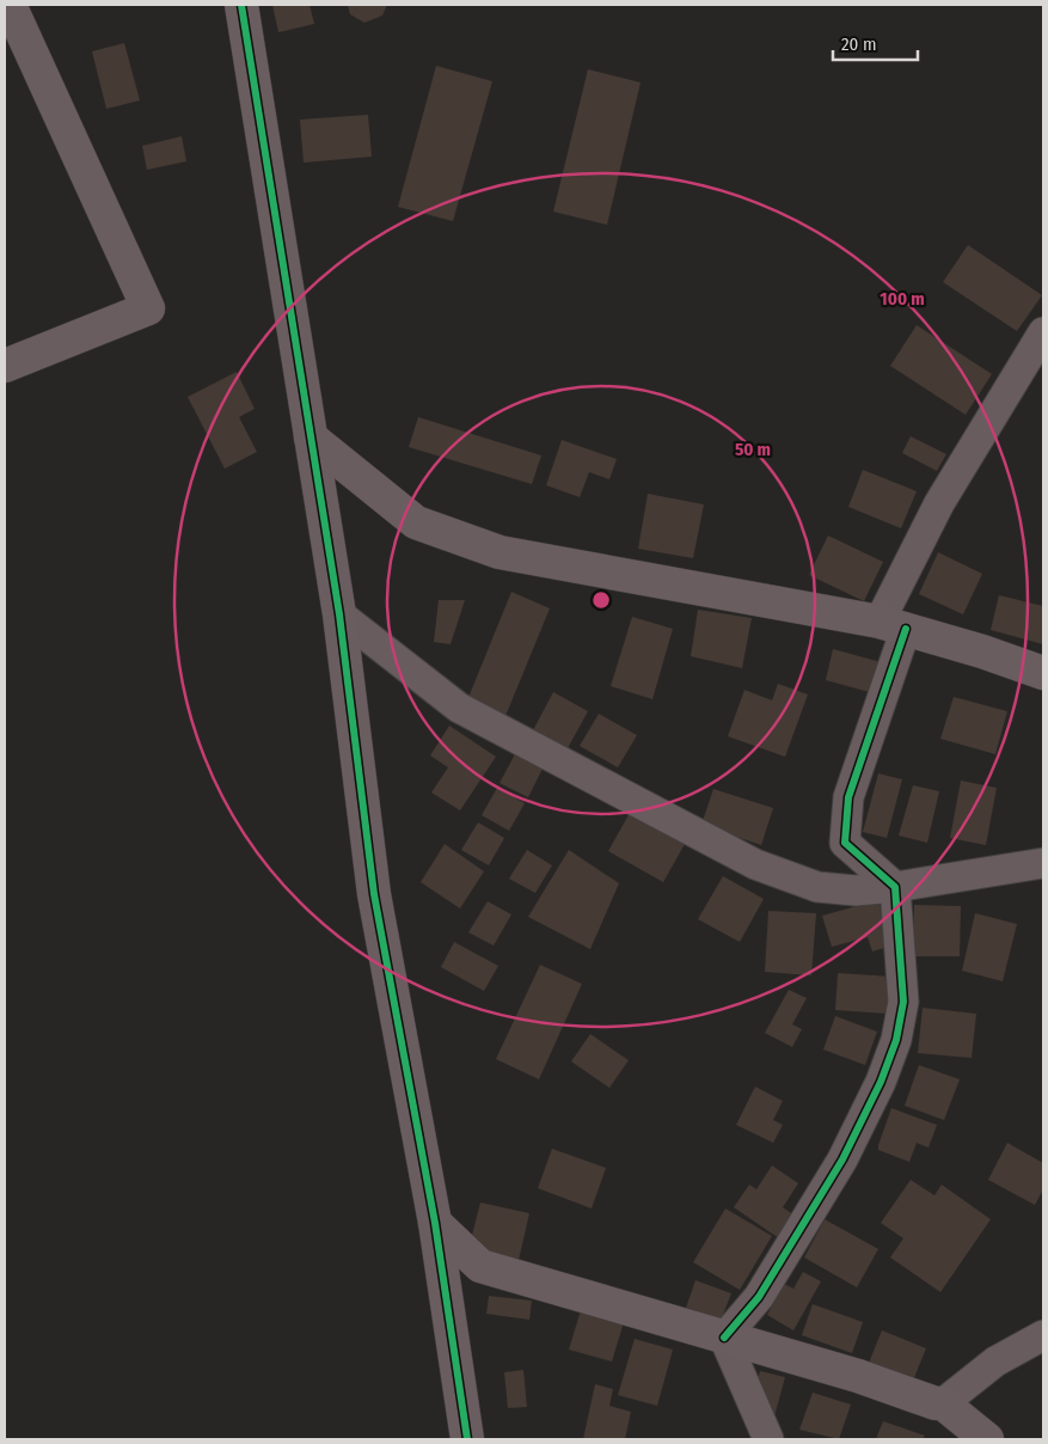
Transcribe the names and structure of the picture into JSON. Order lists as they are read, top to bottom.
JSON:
{
  "scale_bar": "20 m",
  "rings": ["100 m", "50 m"]
}
